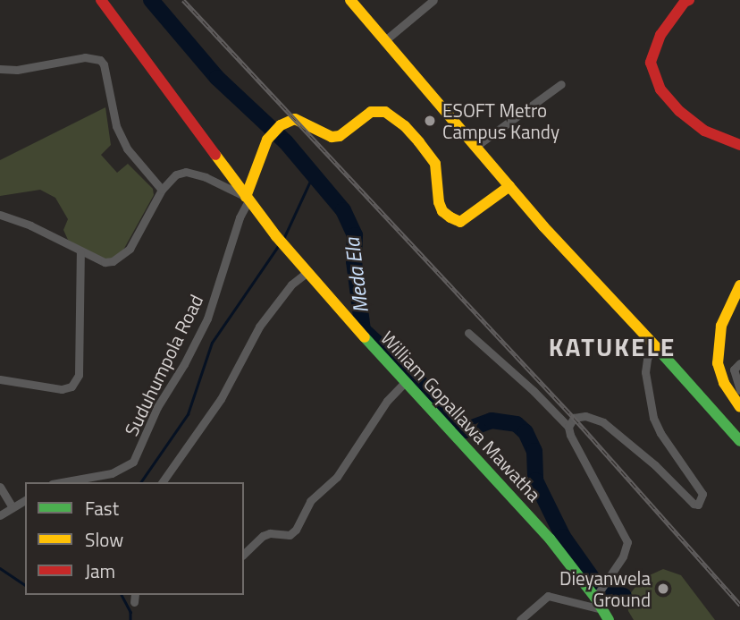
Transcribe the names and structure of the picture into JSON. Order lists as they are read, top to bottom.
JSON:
{
  "streets": {
    "main road": ["William Gopallawa Mawatha"],
    "street": ["Suduhumpola Road"]
  },
  "crossings": [
    ["Suduhumpola Road", "William Gopallawa Mawatha"]
  ],
  "districts": ["KATUKELE"],
  "water": ["Meda Ela"],
  "places": ["ESOFT Metro Campus Kandy", "Dieyanwela Ground"],
  "legend": ["Fast", "Slow", "Jam"]
}
